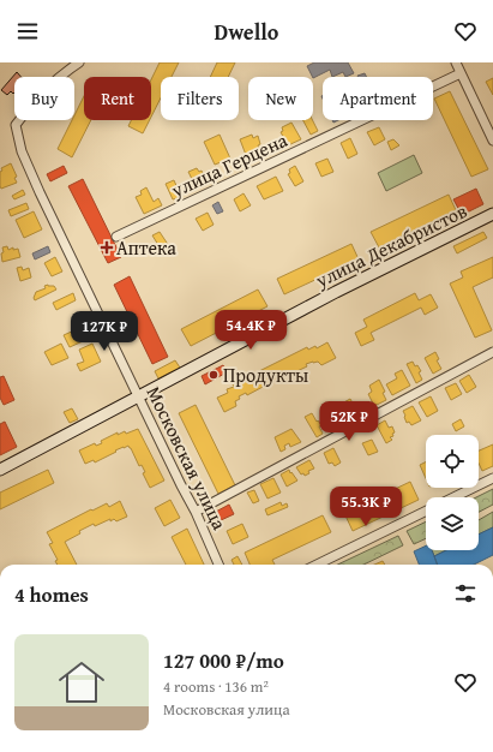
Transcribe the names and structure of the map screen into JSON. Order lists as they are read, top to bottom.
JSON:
{
  "streets": {
    "street": ["улица Герцена", "улица Декабристов", "Московская улица"]
  },
  "crossings": [
    ["улица Декабристов", "Московская улица"]
  ],
  "places": {
    "health": ["Аптека"],
    "other": ["Продукты"]
  },
  "page": {
    "header": "Dwello",
    "chip": [
      "Buy",
      "Rent",
      "Filters",
      "New",
      "Apartment"
    ],
    "price": [
      "54.4K ₽",
      "127K ₽",
      "52K ₽",
      "55.3K ₽"
    ],
    "heading": "4 homes",
    "list": [
      {
        "name": "127 000 ₽/mo",
        "note": "4 rooms · 136 m² · Московская улица"
      }
    ]
  }
}
